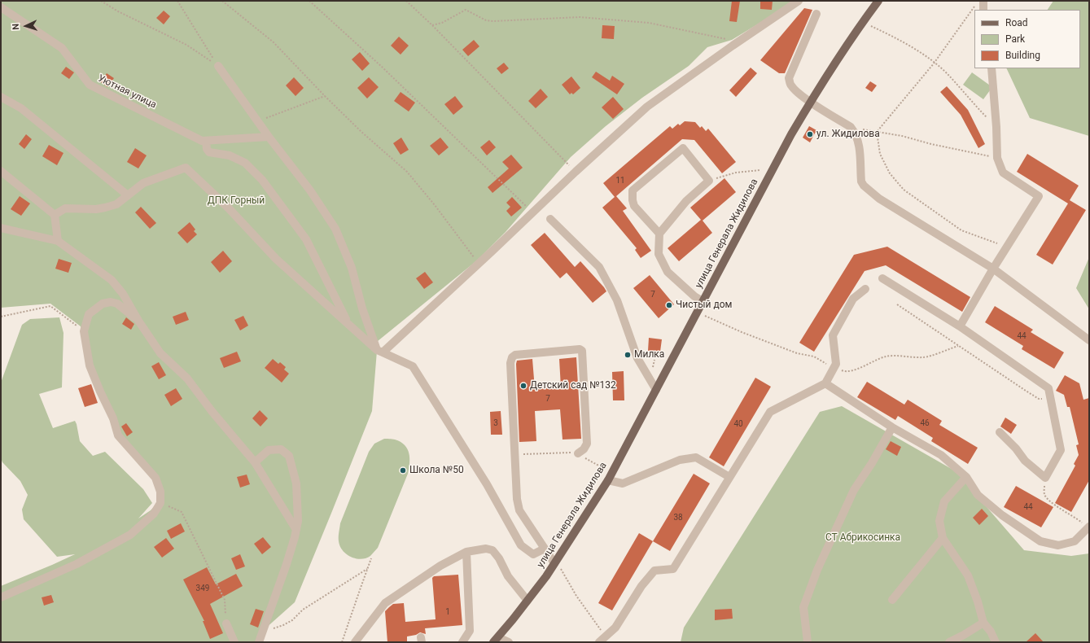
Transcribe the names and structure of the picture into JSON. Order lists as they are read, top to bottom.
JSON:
{
  "streets": {
    "main road": ["улица Генерала Жидилова"],
    "street": ["Уютная улица"]
  },
  "parks": ["ДПК Горный", "СТ Абрикосинка"],
  "places": [
    "ул. Жидилова",
    "Чистый дом",
    "Милка",
    "Детский сад №132",
    "Школа №50"
  ],
  "house_numbers": [
    "11",
    "7",
    "44",
    "7",
    "3",
    "46",
    "40",
    "44",
    "38",
    "349",
    "1"
  ],
  "legend": ["Road", "Park", "Building"],
  "north": "left"
}
